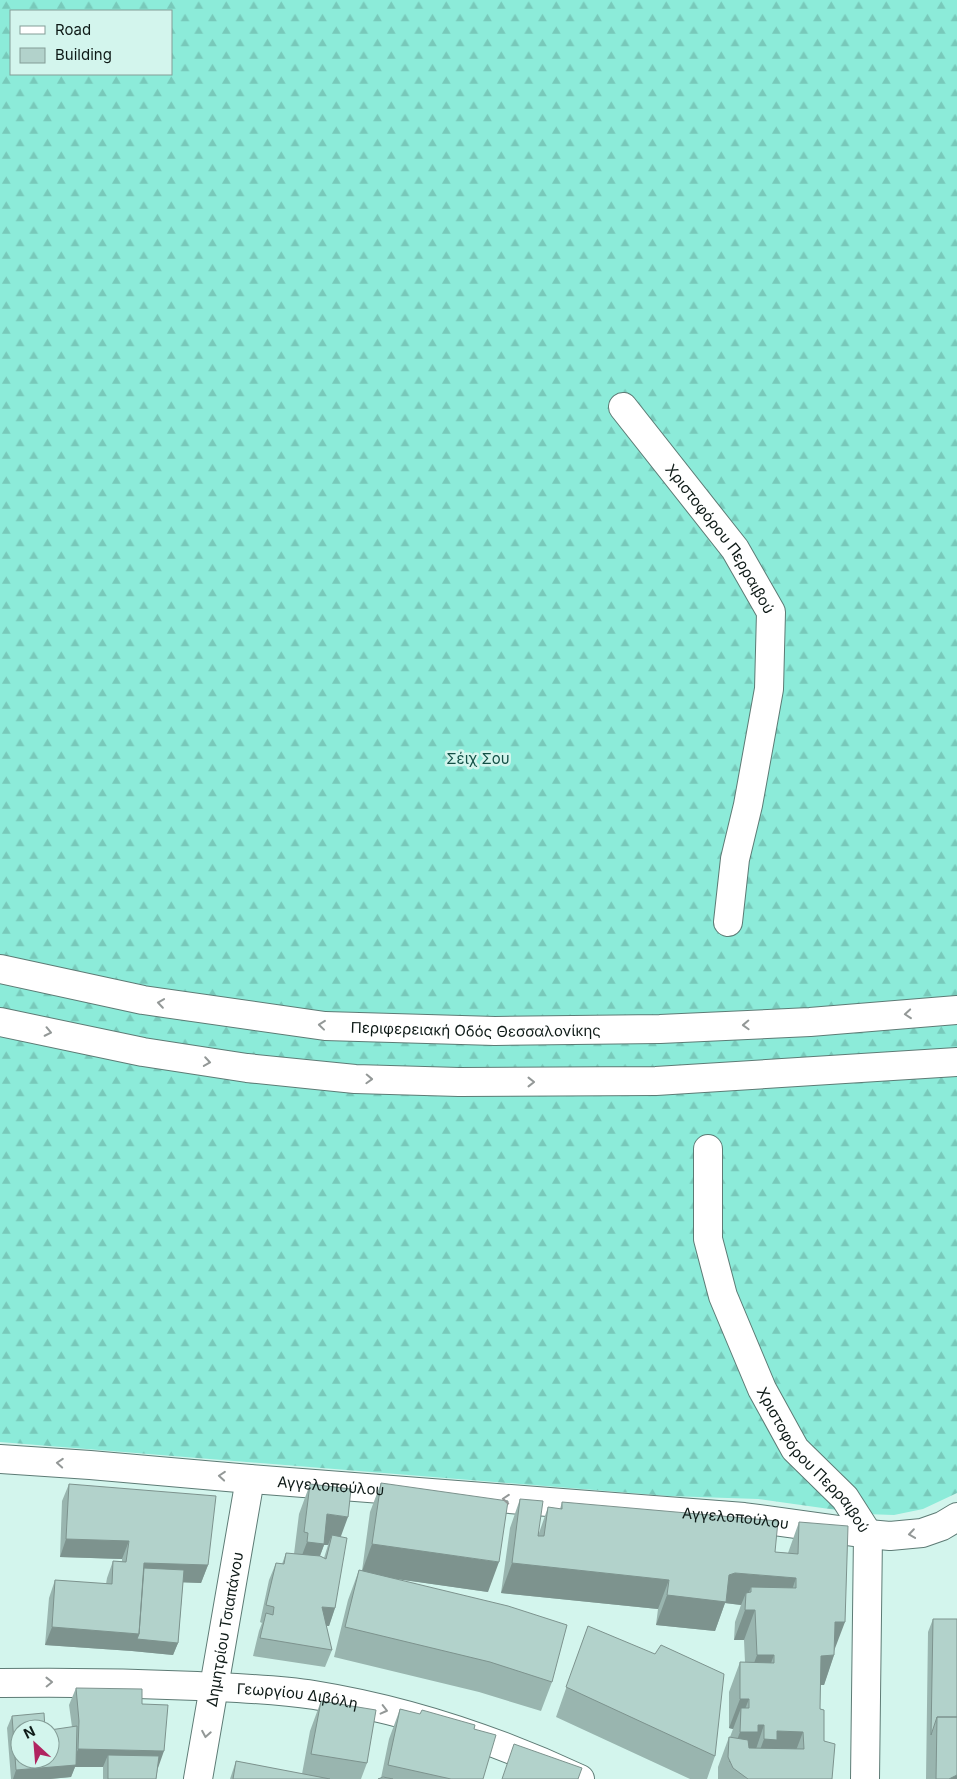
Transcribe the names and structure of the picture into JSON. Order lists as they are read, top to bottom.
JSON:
{
  "streets": {
    "main road": [
      "Χριστοφόρου Περραιβού",
      "Περιφερειακή Οδός Θεσσαλονίκης",
      "Αγγελοπούλου",
      "Δημητρίου Τσιαπάνου",
      "Γεωργίου Διβόλη"
    ]
  },
  "crossings": [
    ["Χριστοφόρου Περραιβού", "Αγγελοπούλου"],
    ["Αγγελοπούλου", "Δημητρίου Τσιαπάνου"],
    ["Δημητρίου Τσιαπάνου", "Γεωργίου Διβόλη"]
  ],
  "one_way": ["Αγγελοπούλου", "Γεωργίου Διβόλη"],
  "parks": ["Σέιχ Σου"],
  "legend": ["Road", "Building"],
  "north": "top left"
}
